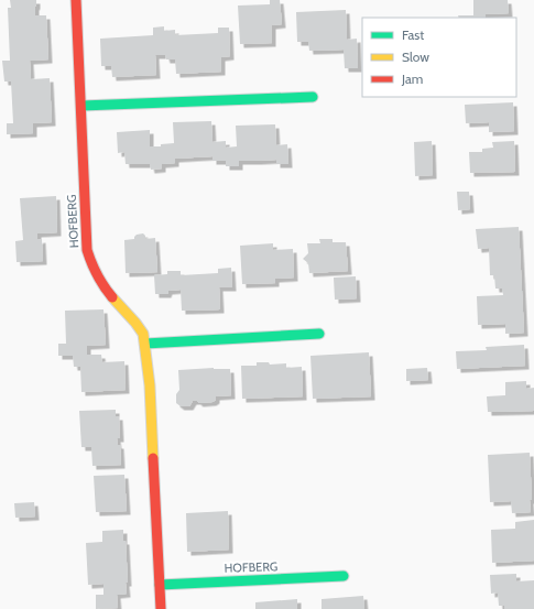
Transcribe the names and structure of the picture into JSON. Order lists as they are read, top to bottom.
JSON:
{
  "streets": {
    "street": ["HOFBERG"]
  },
  "legend": ["Fast", "Slow", "Jam"]
}
